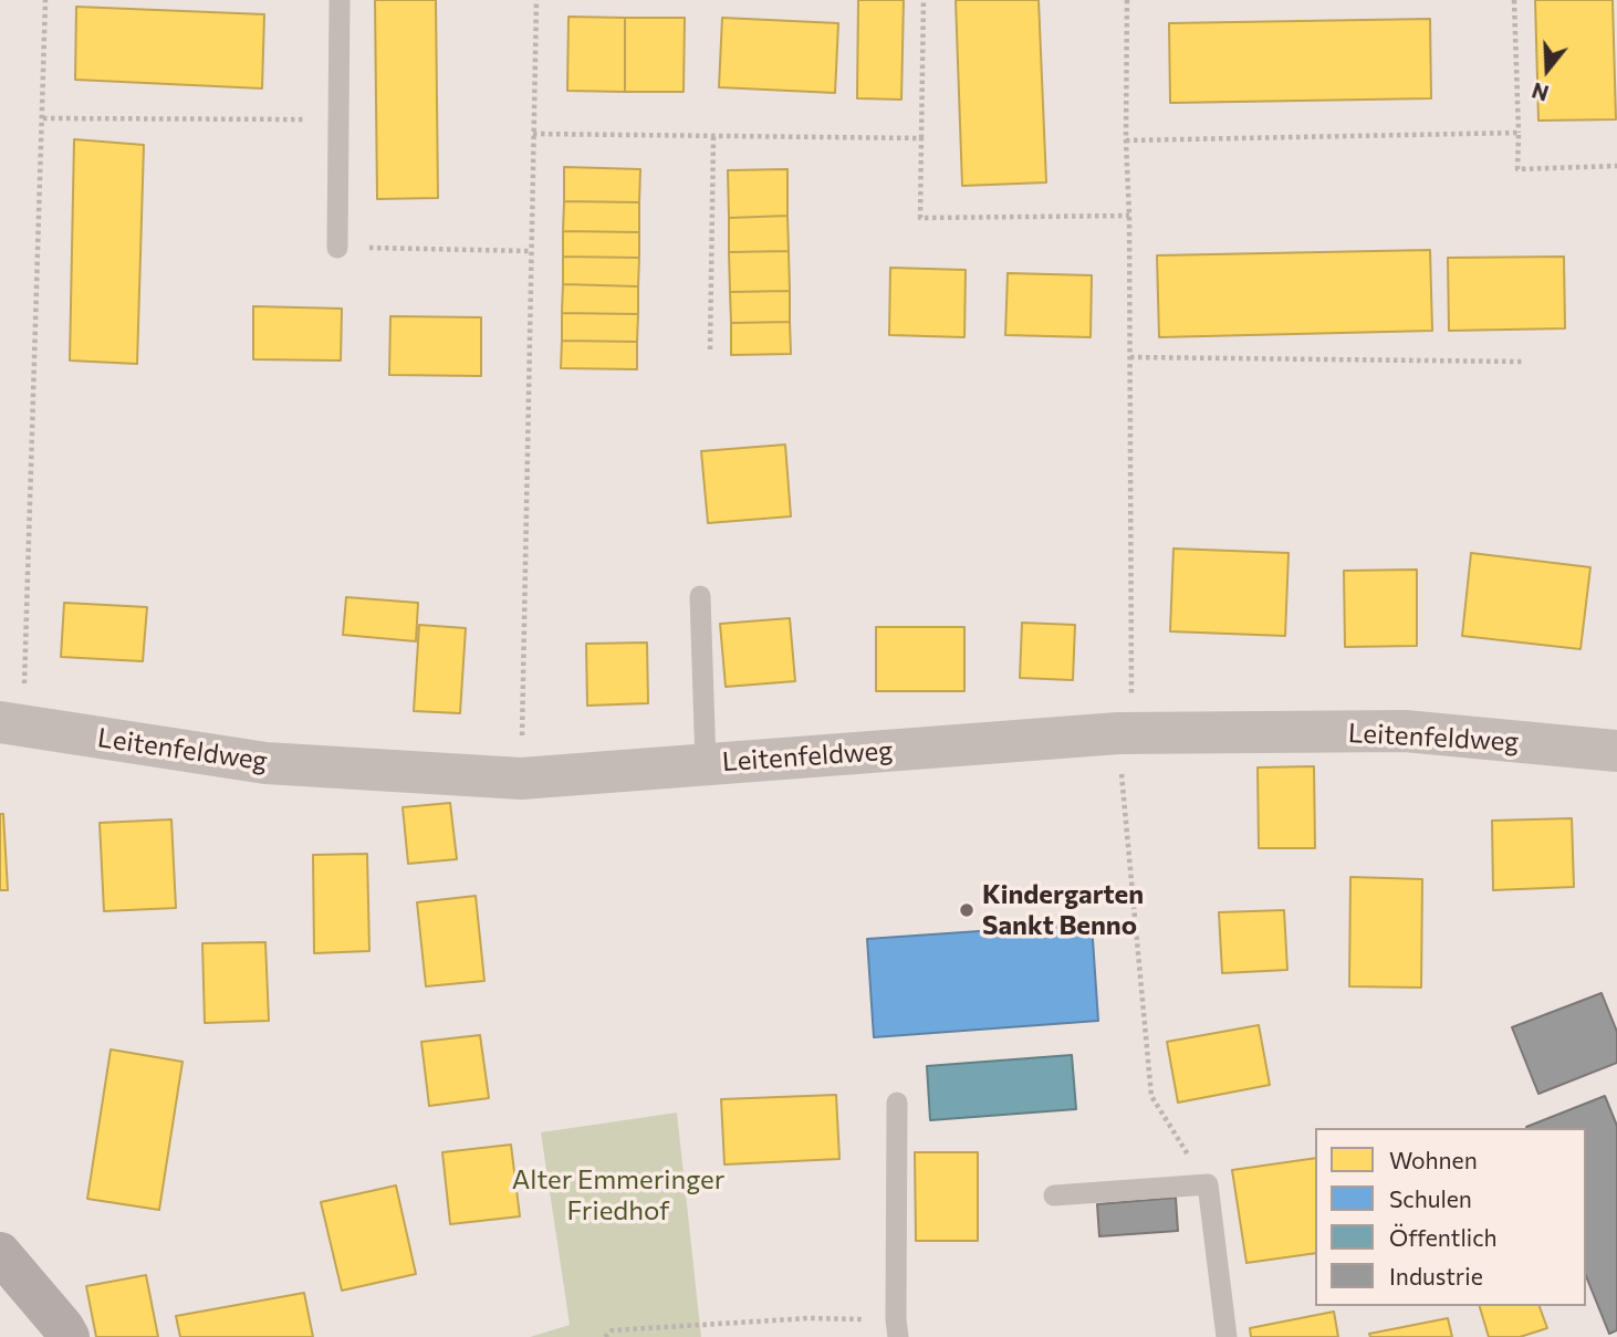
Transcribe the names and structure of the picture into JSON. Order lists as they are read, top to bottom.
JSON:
{
  "streets": {
    "street": ["Leitenfeldweg"]
  },
  "parks": ["Alter Emmeringer Friedhof"],
  "places": ["Kindergarten Sankt Benno"],
  "legend": [
    "Wohnen",
    "Schulen",
    "Öffentlich",
    "Industrie"
  ],
  "north": "bottom"
}
